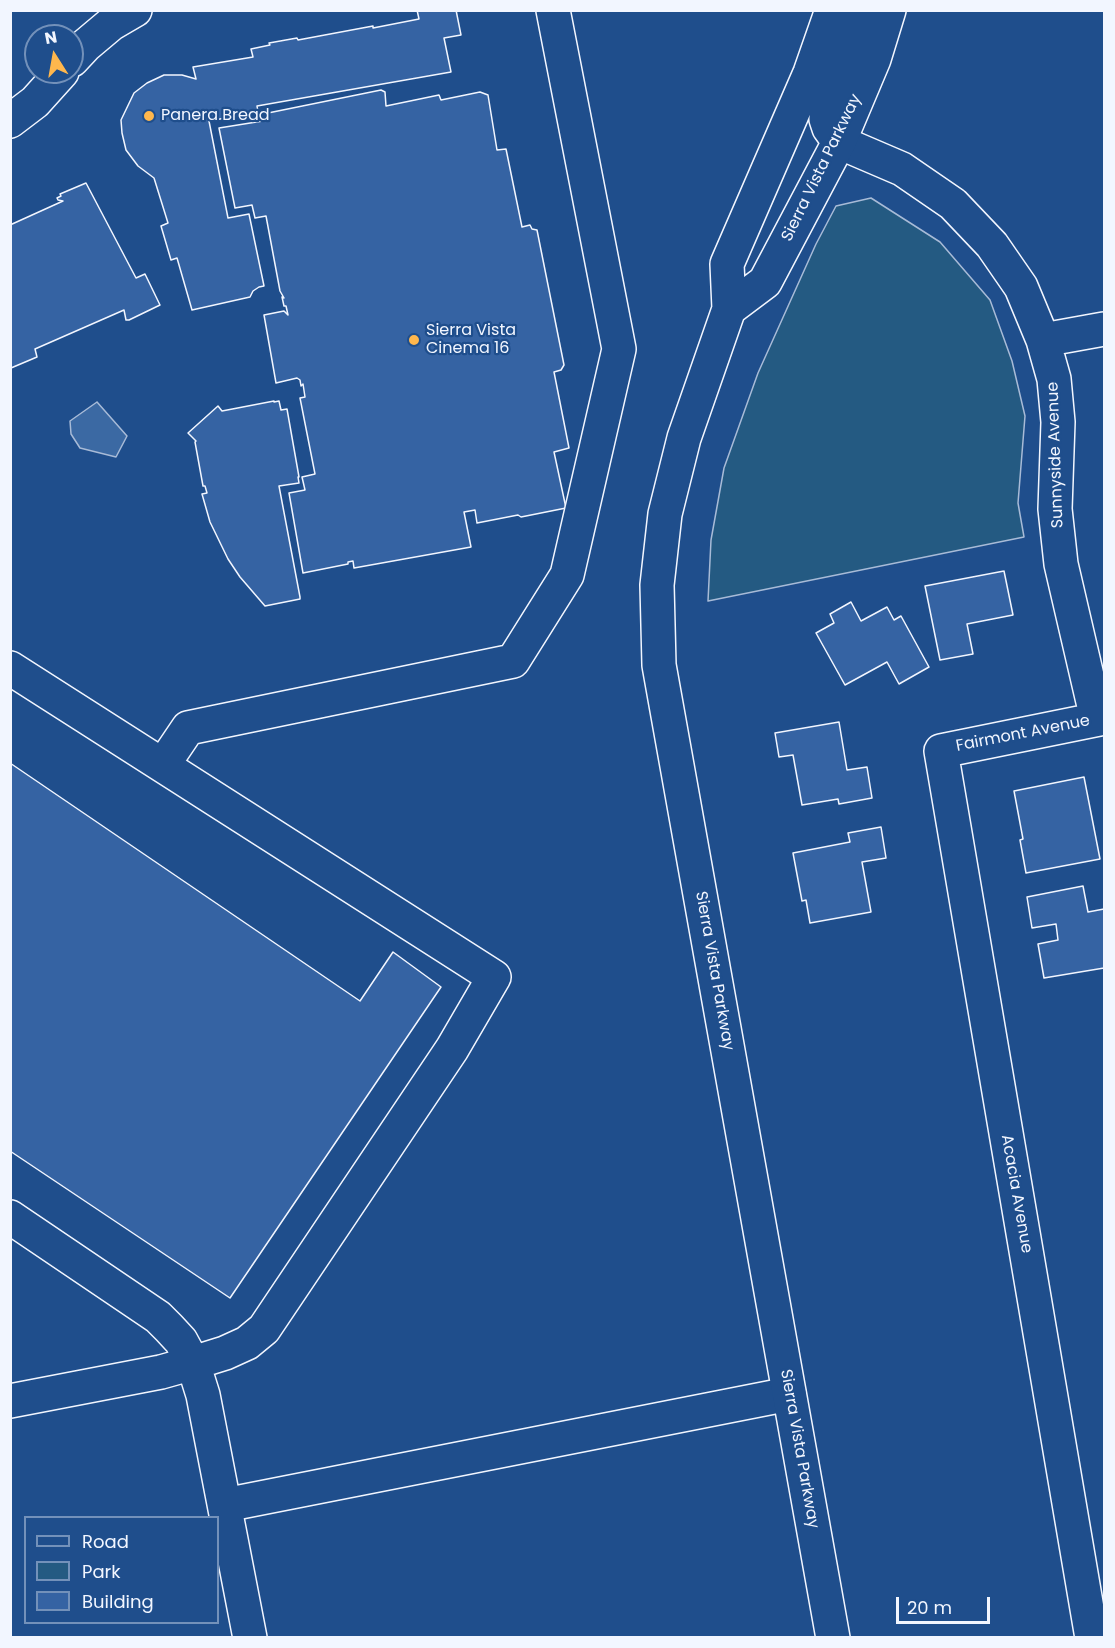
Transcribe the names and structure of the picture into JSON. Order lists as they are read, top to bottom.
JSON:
{
  "streets": {
    "main road": [
      "Sierra Vista Parkway",
      "Sunnyside Avenue",
      "Fairmont Avenue",
      "Acacia Avenue"
    ]
  },
  "crossings": [
    ["Sierra Vista Parkway", "Sunnyside Avenue"],
    ["Sunnyside Avenue", "Fairmont Avenue"],
    ["Fairmont Avenue", "Acacia Avenue"]
  ],
  "places": ["Panera Bread", "Sierra Vista Cinema 16"],
  "legend": ["Road", "Park", "Building"],
  "scale_bar": "20 m",
  "north": "top"
}
